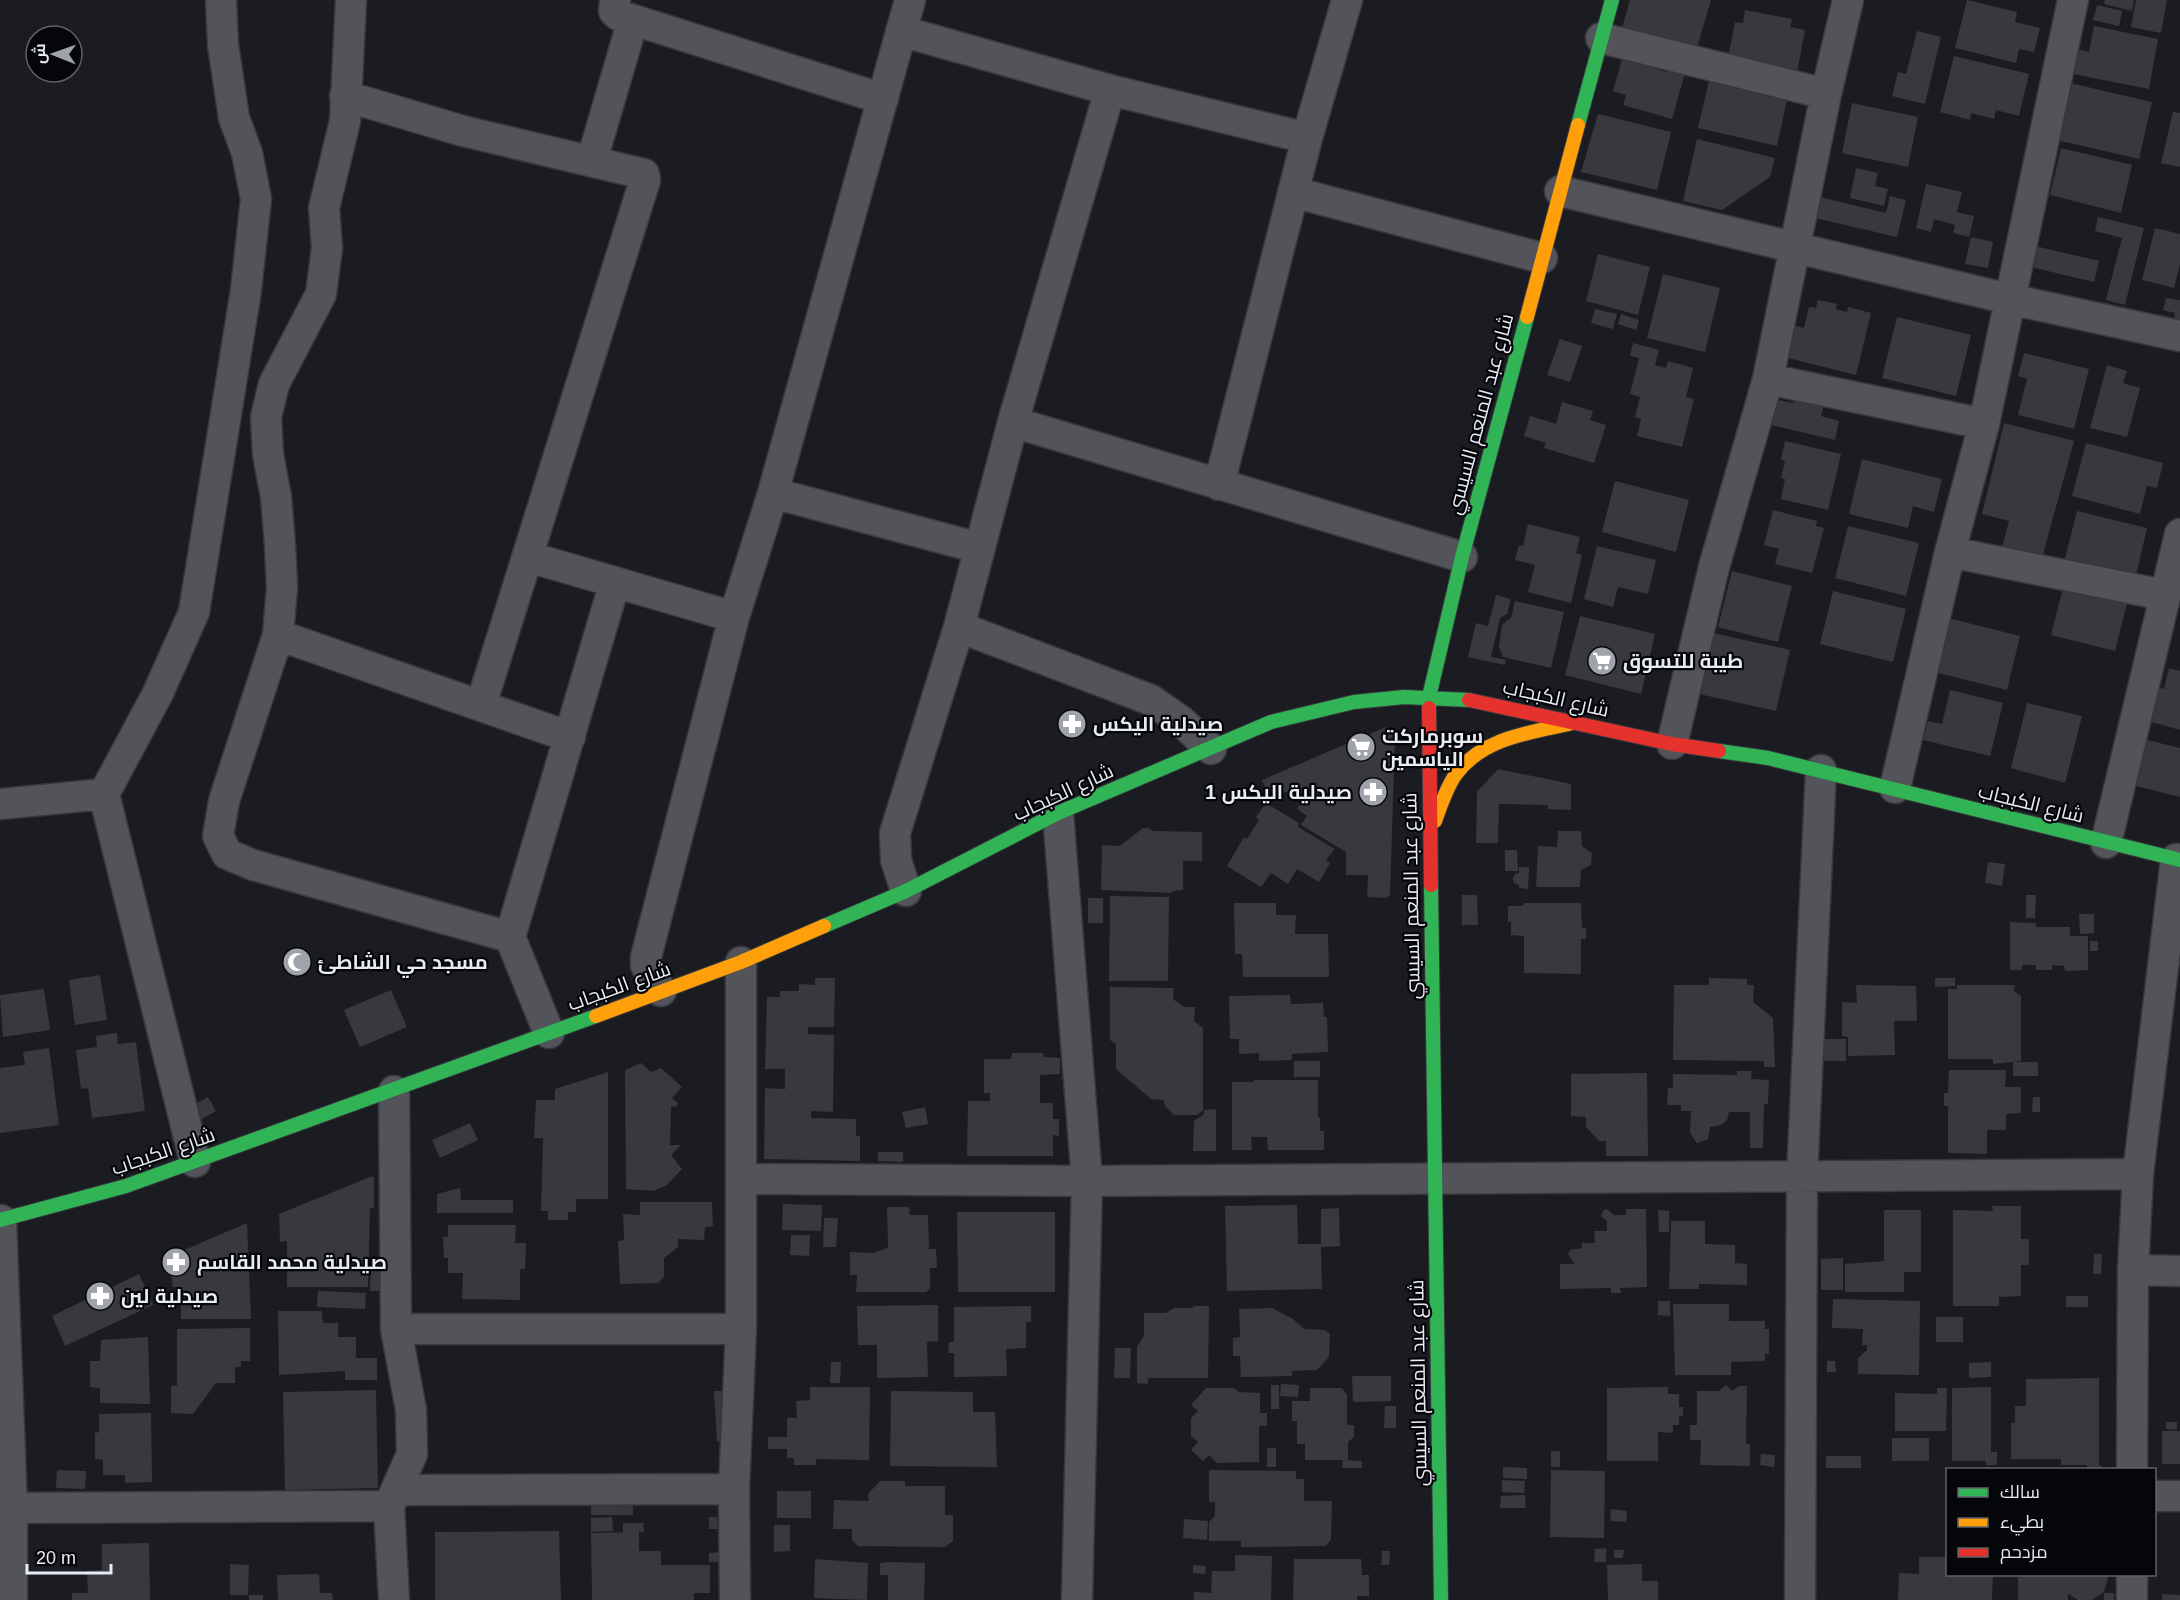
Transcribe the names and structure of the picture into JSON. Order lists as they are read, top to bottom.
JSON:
{
  "streets": {
    "main road": ["شارع عبد المنعم السيسي", "شارع الكبجاب"]
  },
  "crossings": [
    ["شارع عبد المنعم السيسي", "شارع الكبجاب"]
  ],
  "places": {
    "supermarket": ["طيبة للتسوق", "سوبرماركت الياسمين"],
    "pharmacy": [
      "صيدلية اليكس",
      "صيدلية اليكس 1",
      "صيدلية محمد القاسم",
      "صيدلية لين"
    ],
    "mosque": ["مسجد حي الشاطئ"]
  },
  "legend": ["سالك", "بطيء", "مزدحم"],
  "scale_bar": "20 m",
  "north": "left"
}
